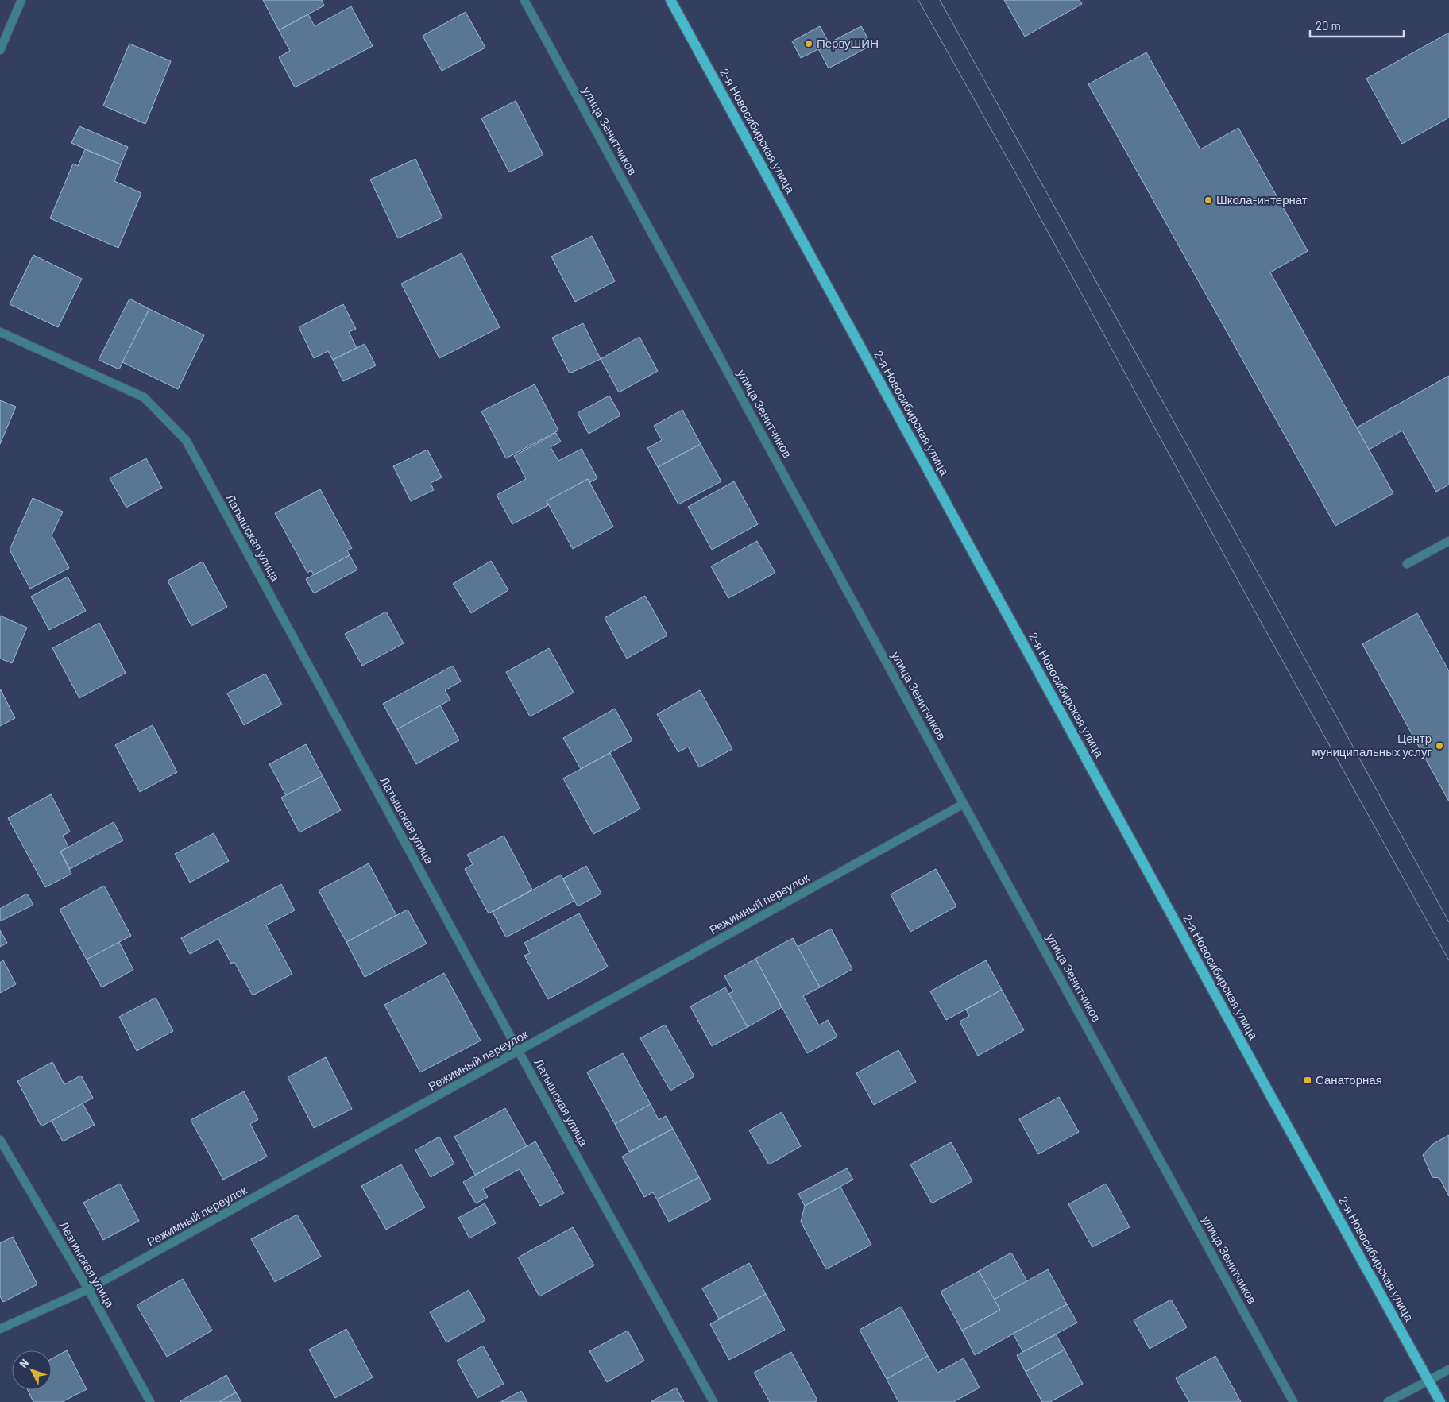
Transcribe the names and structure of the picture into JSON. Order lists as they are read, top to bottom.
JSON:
{
  "streets": {
    "main road": ["2-я Новосибирская улица"],
    "street": [
      "улица Зенитчиков",
      "Латышская улица",
      "Режимный переулок",
      "Лезгинская улица"
    ]
  },
  "crossings": [
    ["улица Зенитчиков", "Режимный переулок"],
    ["Латышская улица", "Режимный переулок"],
    ["Режимный переулок", "Лезгинская улица"]
  ],
  "places": {
    "other": ["ПервуШИН", "Школа-интернат", "Центр муниципальных услуг"],
    "transit": ["Санаторная"]
  },
  "scale_bar": "20 m",
  "north": "top left"
}
